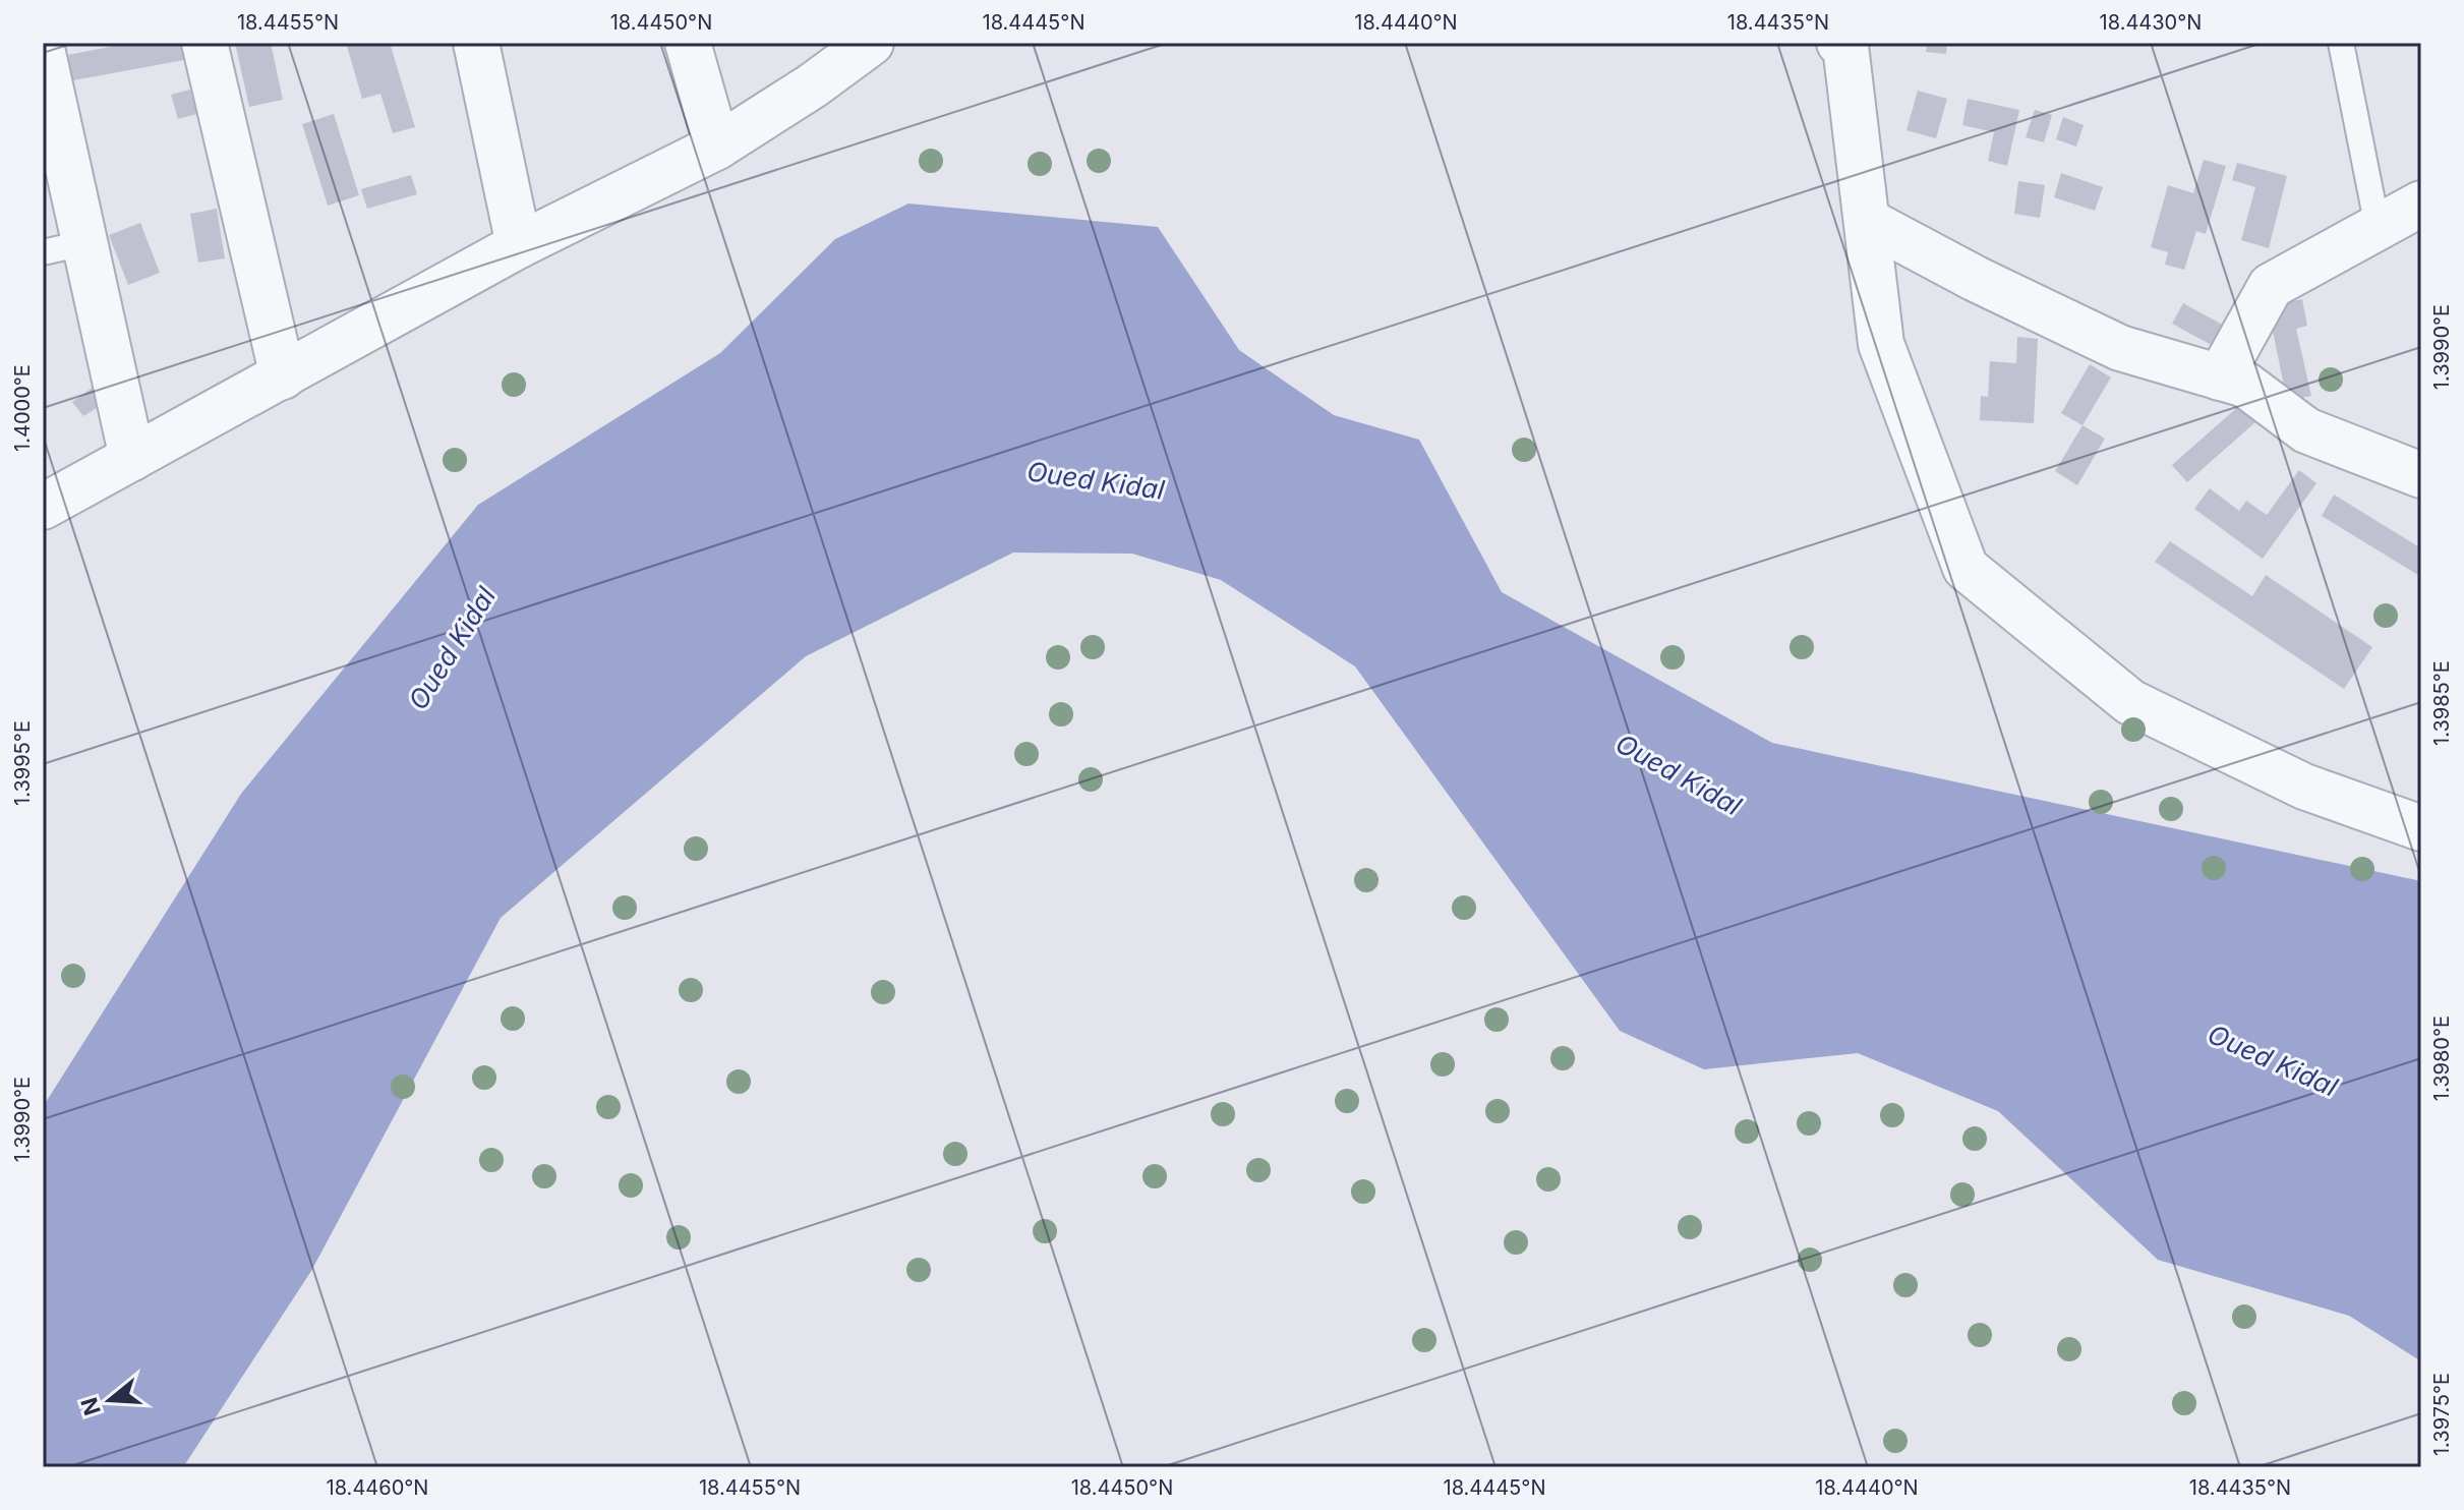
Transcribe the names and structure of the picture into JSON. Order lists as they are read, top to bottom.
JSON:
{
  "water": ["Oued Kidal"],
  "north": "left",
  "coordinates": [
    "18.4455°N",
    "18.4450°N",
    "18.4445°N",
    "18.4440°N",
    "18.4435°N",
    "18.4430°N",
    "1.3990°E",
    "1.4000°E",
    "1.3985°E",
    "1.3995°E",
    "1.3980°E",
    "1.3975°E",
    "18.4460°N"
  ]
}
